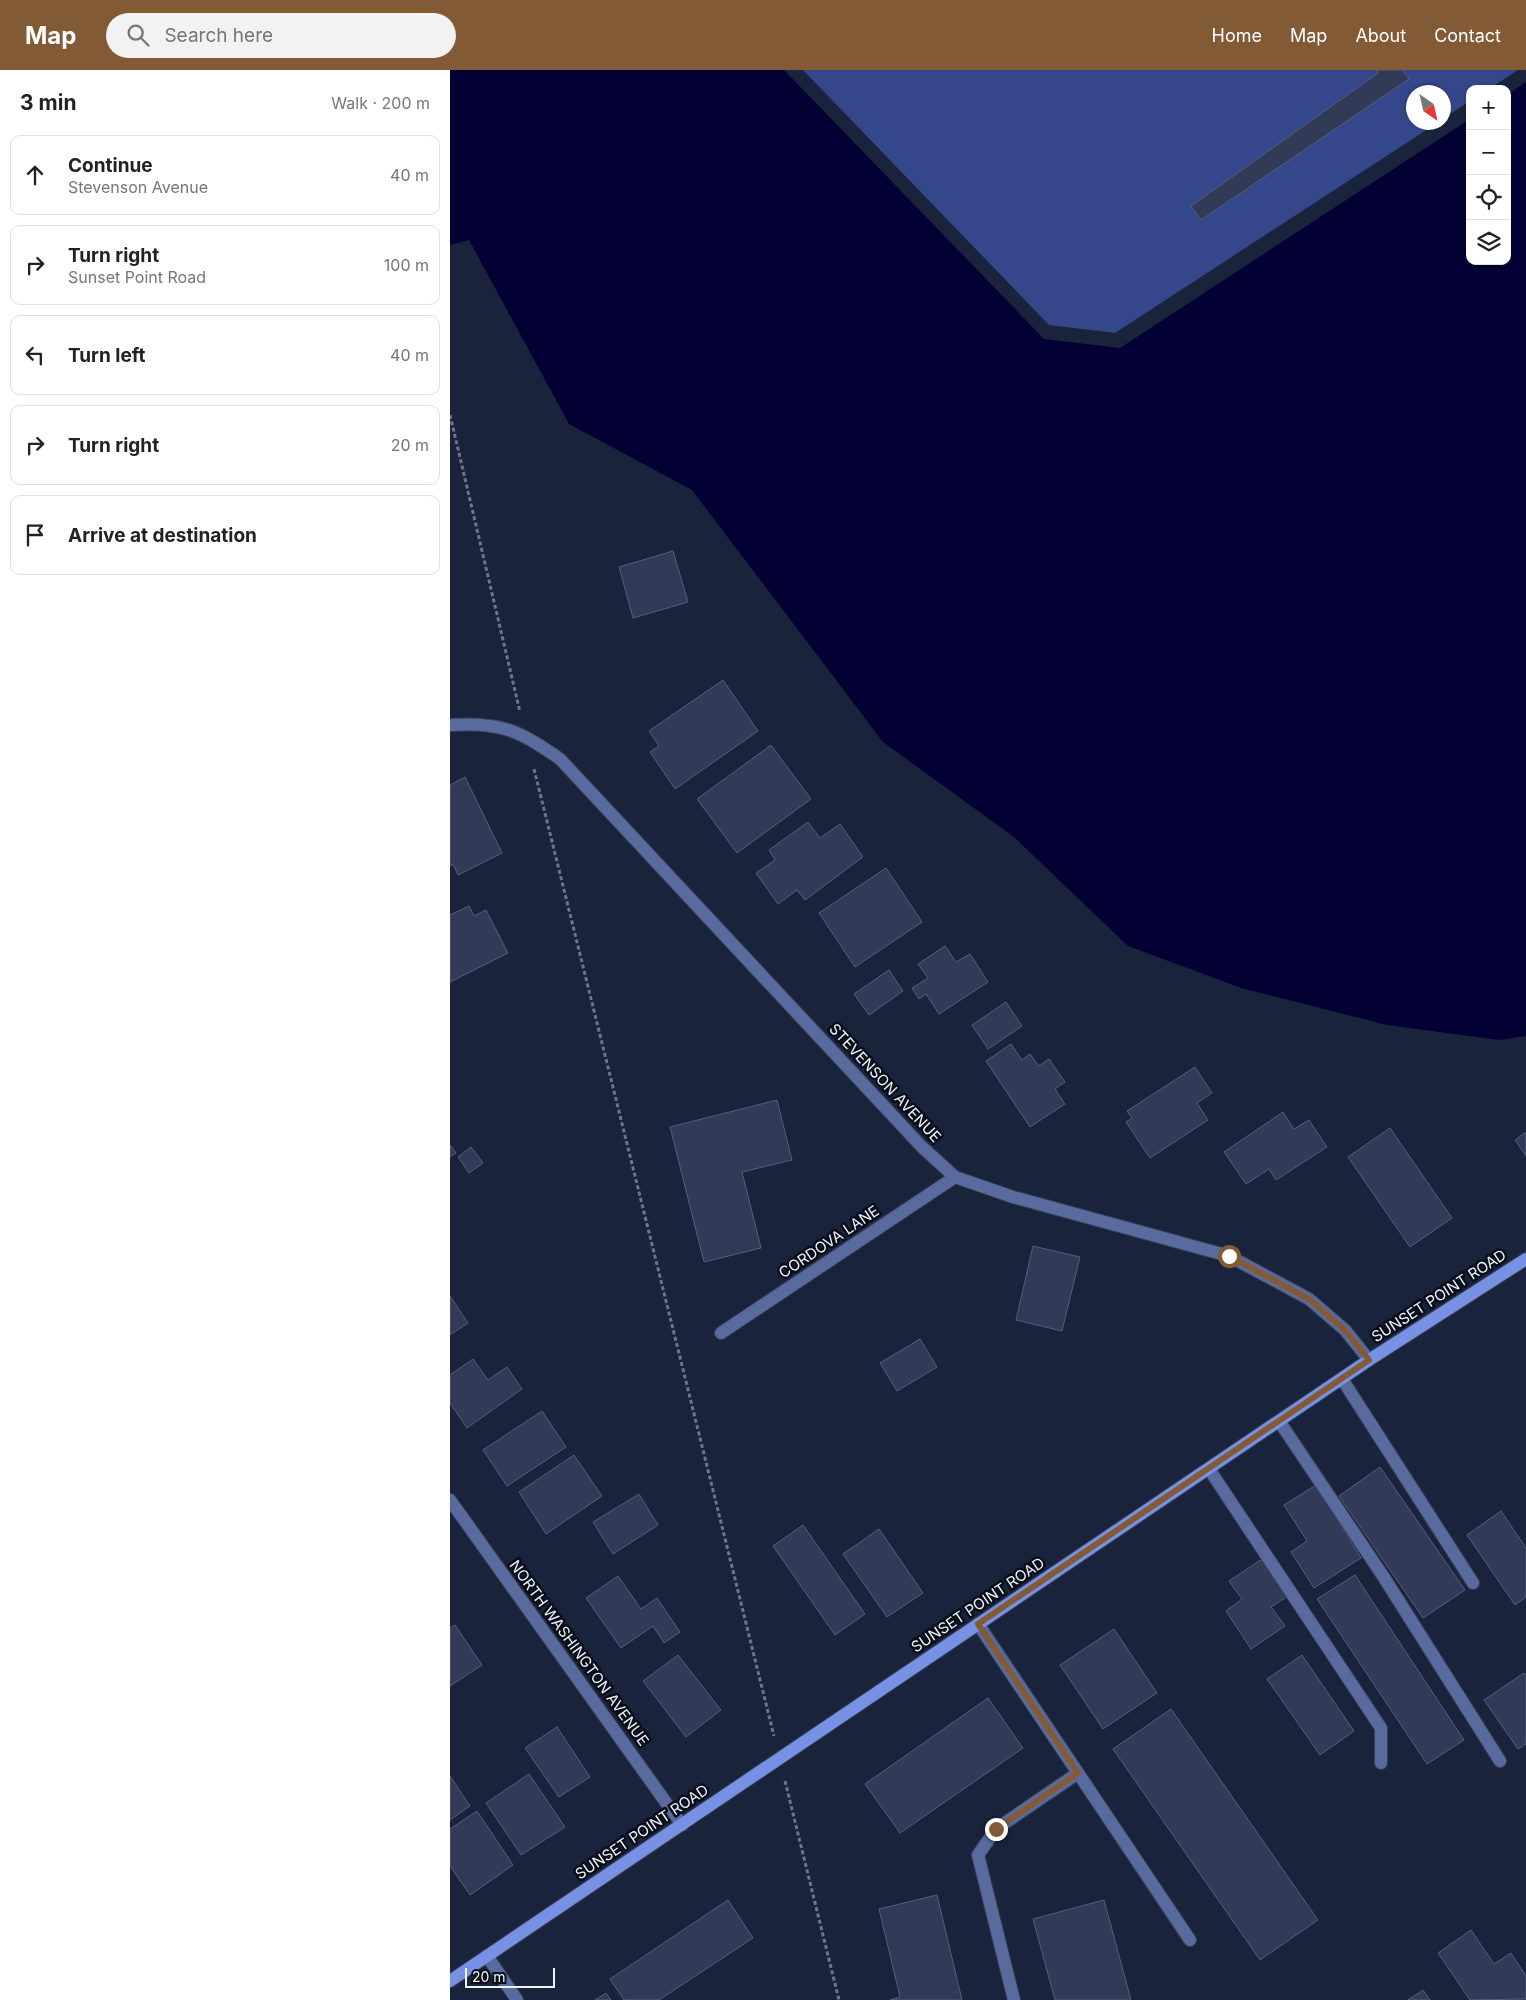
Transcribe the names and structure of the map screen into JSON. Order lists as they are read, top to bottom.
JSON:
{
  "streets": {
    "main road": ["SUNSET POINT ROAD"],
    "street": ["STEVENSON AVENUE", "CORDOVA LANE", "NORTH WASHINGTON AVENUE"]
  },
  "crossings": [
    ["STEVENSON AVENUE", "CORDOVA LANE"],
    ["STEVENSON AVENUE", "SUNSET POINT ROAD"],
    ["SUNSET POINT ROAD", "NORTH WASHINGTON AVENUE"]
  ],
  "scale_bar": "20 m",
  "north": "bottom right",
  "page": {
    "header": "Map",
    "search": "Search here",
    "nav": [
      "Home",
      "Map",
      "About",
      "Contact"
    ],
    "heading": ["3 min", "Walk · 200 m"],
    "map_buttons": ["+", "−"],
    "list": [
      ["Continue", "Stevenson Avenue", "40 m"],
      ["Turn right", "Sunset Point Road", "100 m"],
      ["Turn left", "40 m"],
      ["Turn right", "20 m"],
      "Arrive at destination"
    ],
    "scale": "20 m"
  }
}
